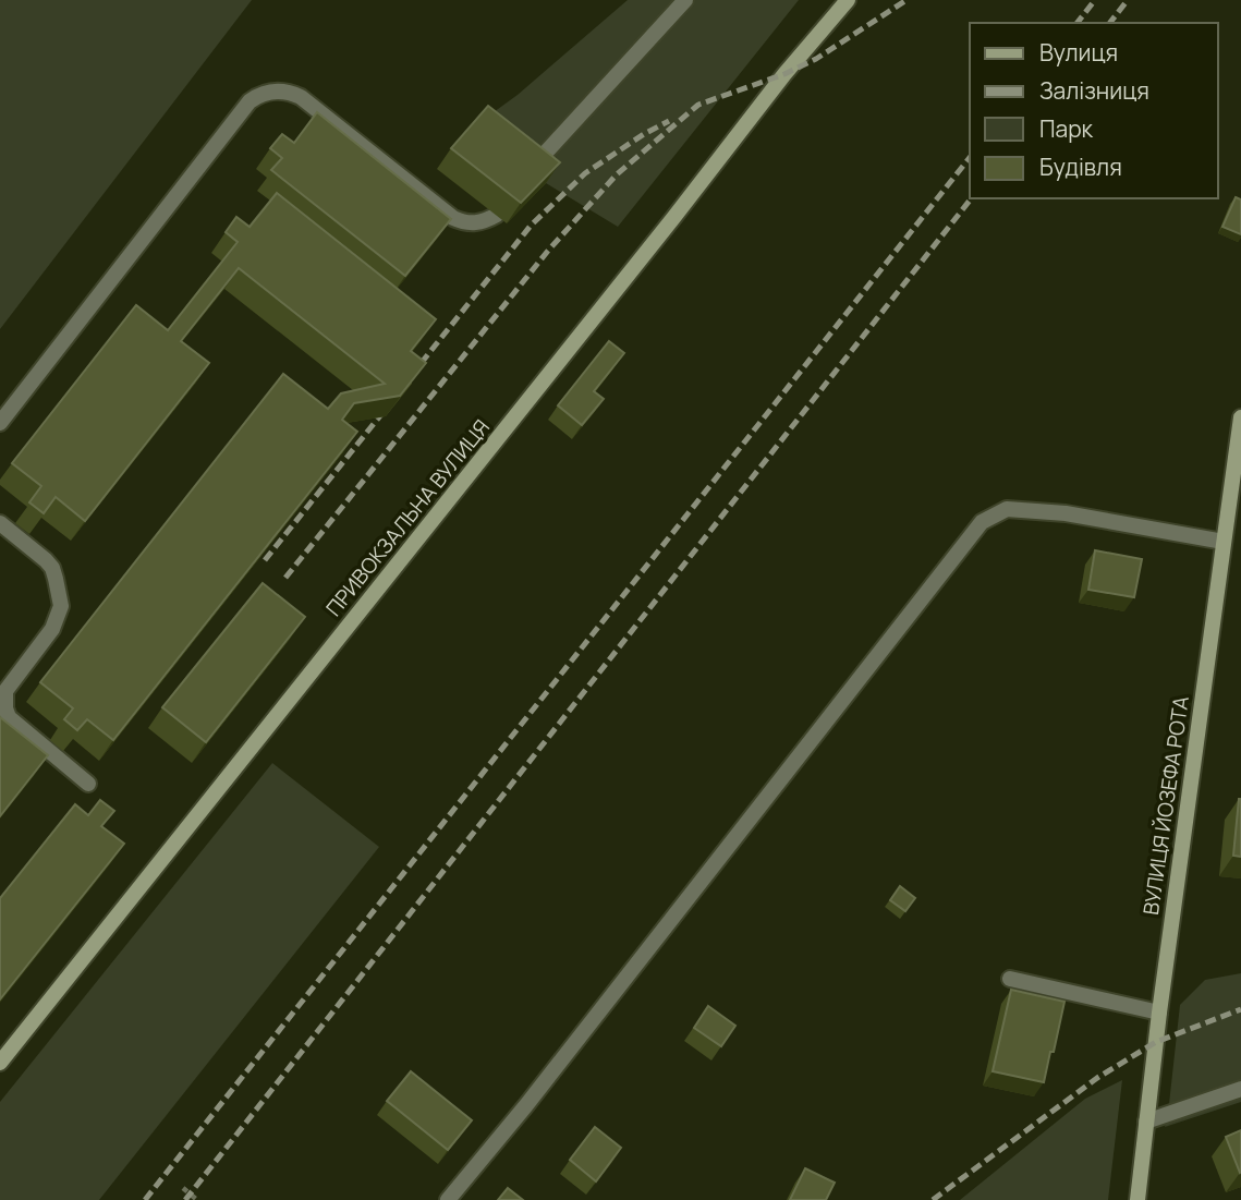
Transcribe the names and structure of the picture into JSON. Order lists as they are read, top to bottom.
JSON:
{
  "streets": {
    "main road": ["ПРИВОКЗАЛЬНА ВУЛИЦЯ", "ВУЛИЦЯ ЙОЗЕФА РОТА"]
  },
  "legend": [
    "Вулиця",
    "Залізниця",
    "Парк",
    "Будівля"
  ]
}
